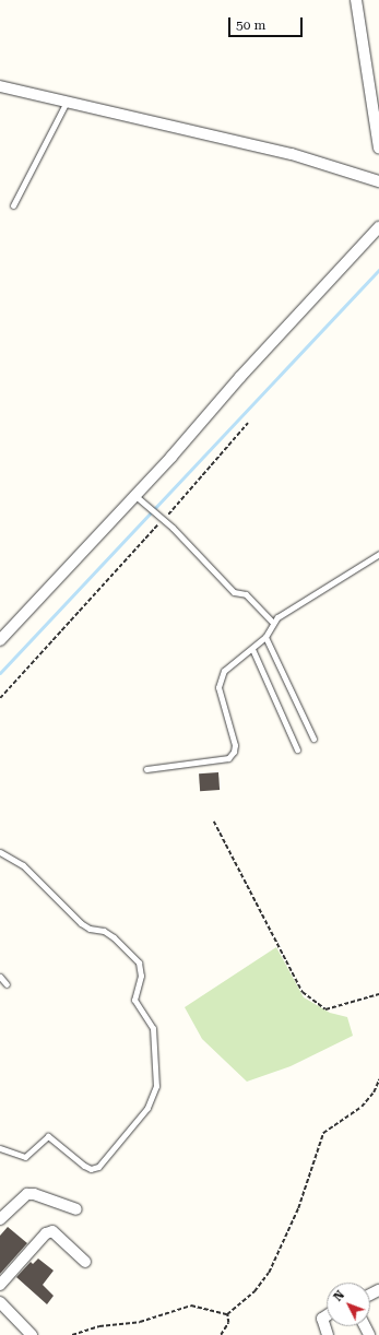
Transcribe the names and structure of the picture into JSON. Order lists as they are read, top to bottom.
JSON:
{
  "scale_bar": "50 m",
  "north": "top left"
}
